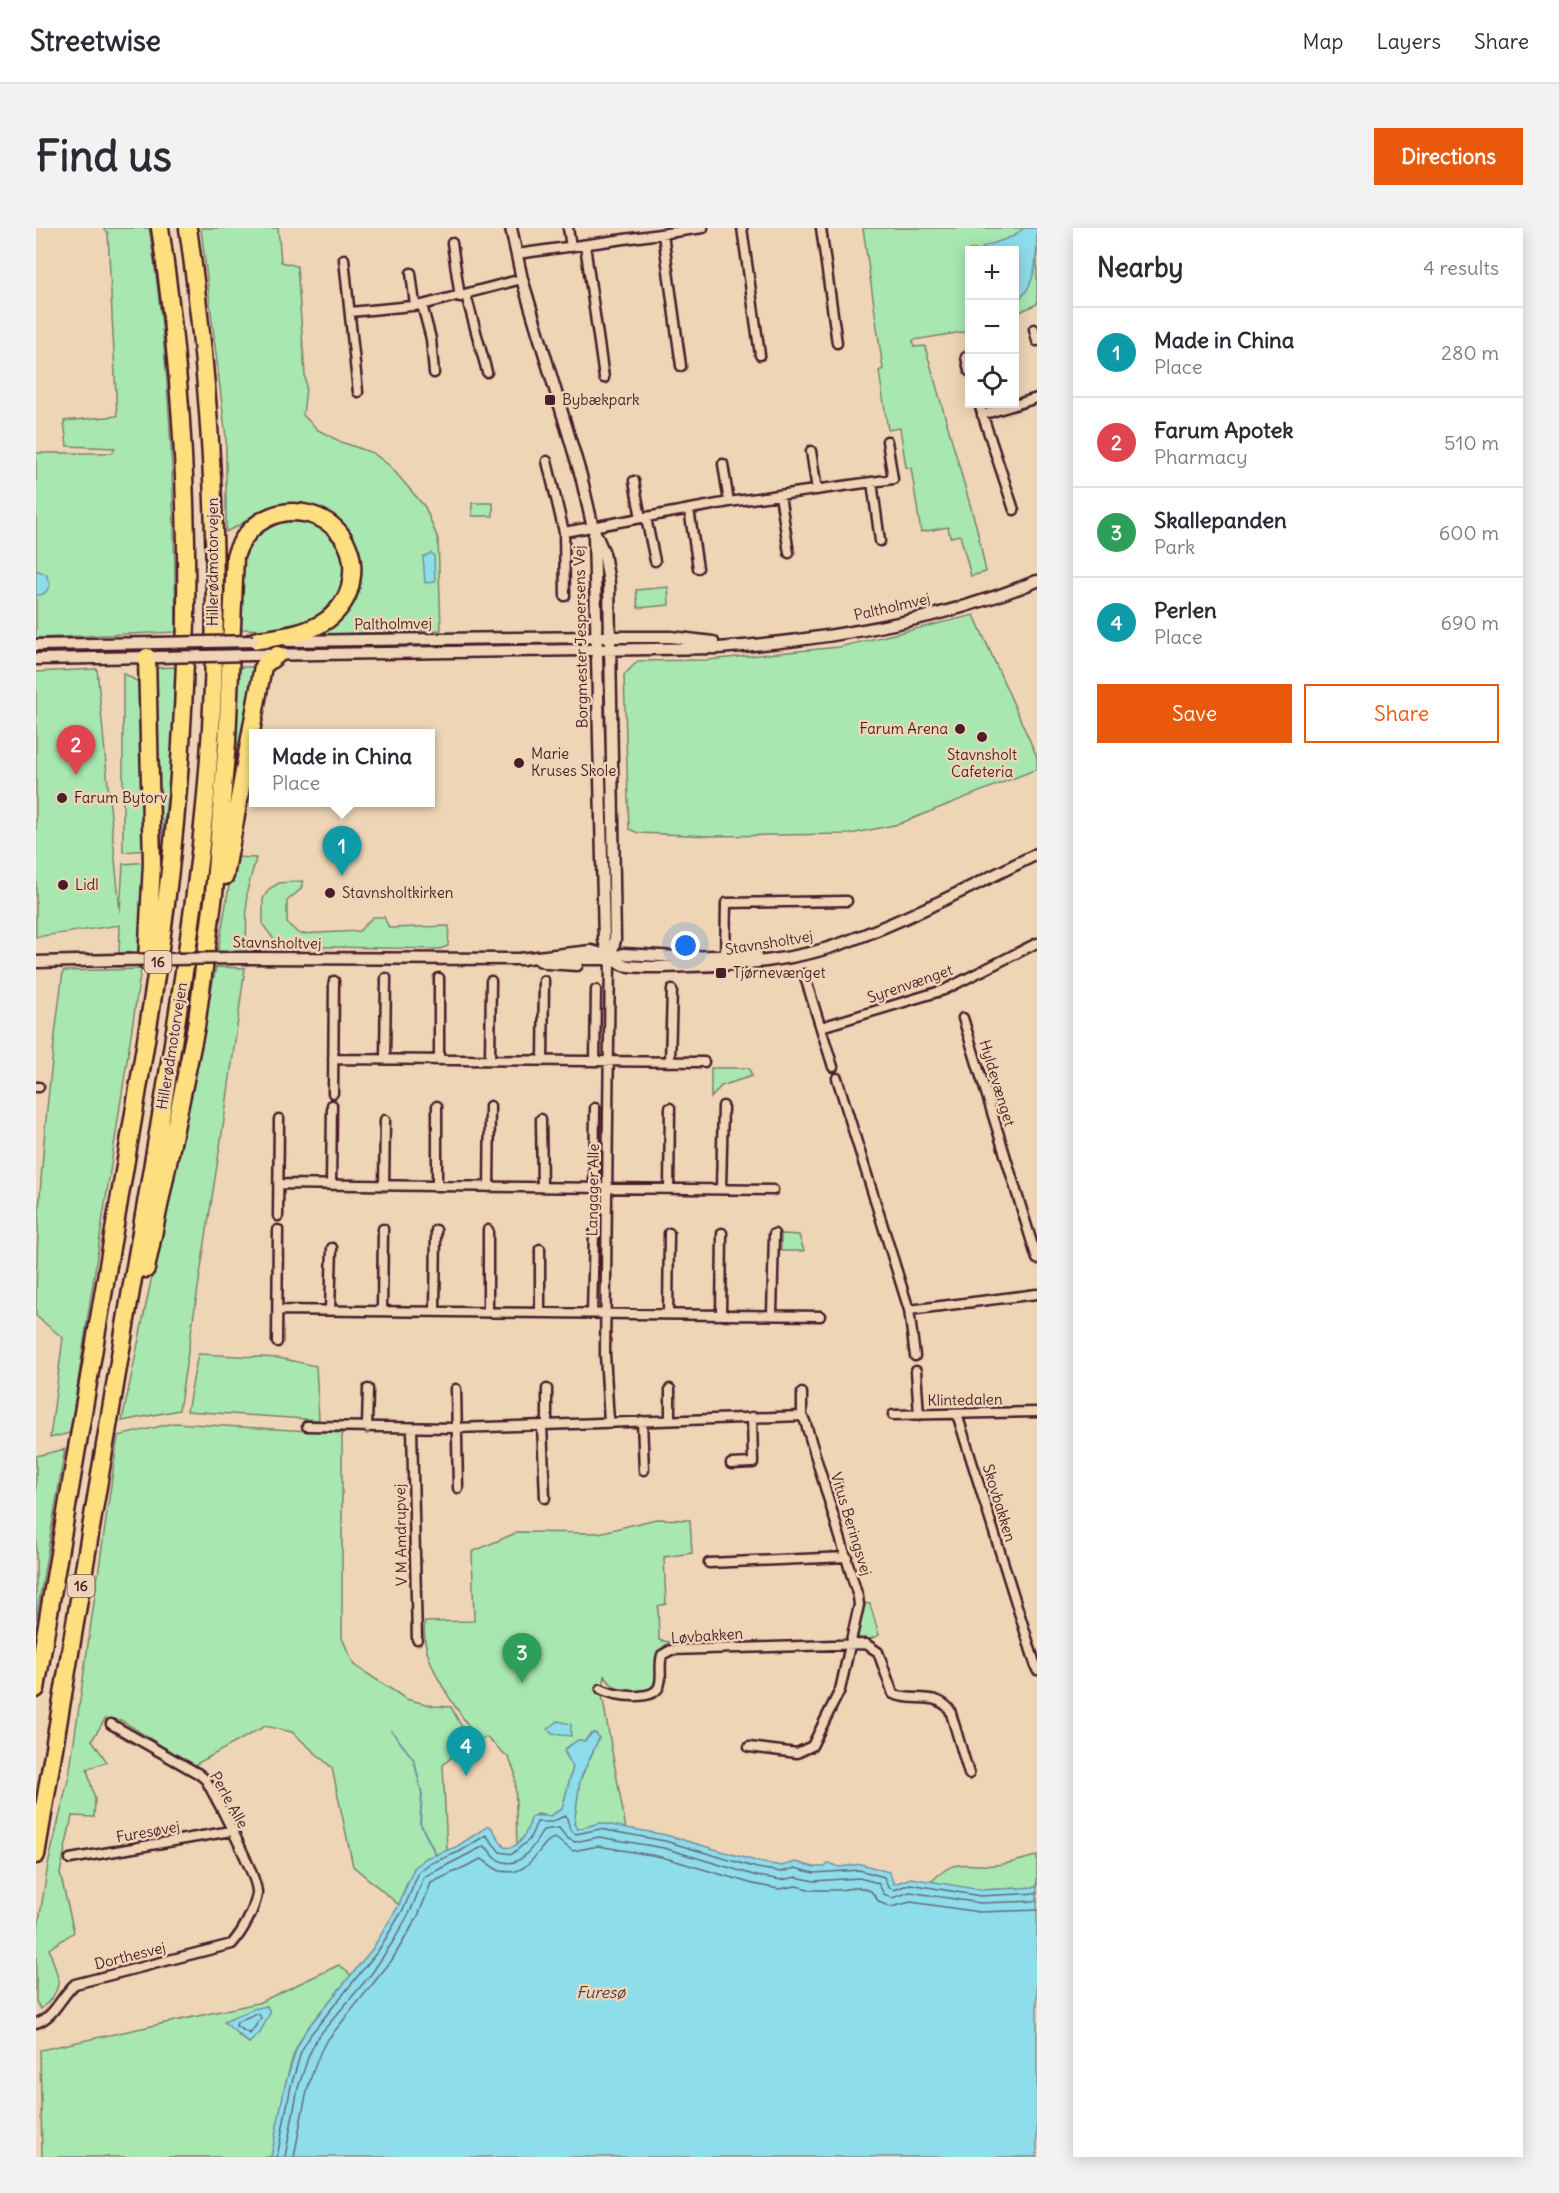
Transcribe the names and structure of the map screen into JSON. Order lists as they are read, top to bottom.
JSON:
{
  "streets": {
    "highway": ["Hillerødmotorvejen", "16"],
    "street": [
      "Paltholmvej",
      "Borgmester Jespersens Vej",
      "Stavnsholtvej",
      "Syrenvænget",
      "Hyldevænget",
      "Langager Alle",
      "Klintedalen",
      "Skovbakken",
      "Vitus Beringsvej",
      "V M Amdrupvej",
      "Løvbakken",
      "Perle Alle",
      "Furesøvej",
      "Dorthesvej"
    ]
  },
  "crossings": [
    ["Paltholmvej", "Borgmester Jespersens Vej"],
    ["Borgmester Jespersens Vej", "Stavnsholtvej"],
    ["Borgmester Jespersens Vej", "Langager Alle"],
    ["Stavnsholtvej", "Langager Alle"],
    ["Klintedalen", "Skovbakken"],
    ["Vitus Beringsvej", "Løvbakken"],
    ["Perle Alle", "Furesøvej"],
    ["Perle Alle", "Dorthesvej"]
  ],
  "water": ["Furesø"],
  "places": {
    "transit": ["Bybækpark", "Tjørnevænget"],
    "other": [
      "Farum Arena",
      "Stavnsholt Cafeteria",
      "Marie Kruses Skole",
      "Farum Bytorv",
      "Lidl",
      "Stavnsholtkirken"
    ]
  },
  "page": {
    "header": "Streetwise",
    "nav": ["Map", "Layers", "Share"],
    "buttons": [
      "Directions",
      ["Save", "Share"]
    ],
    "title": "Find us",
    "heading": ["Nearby", "4 results"],
    "map_buttons": ["+", "−"],
    "list": [
      {
        "mark": "1",
        "name": "Made in China",
        "note": "Place",
        "value": "280 m"
      },
      {
        "mark": "2",
        "name": "Farum Apotek",
        "note": "Pharmacy",
        "value": "510 m"
      },
      {
        "mark": "3",
        "name": "Skallepanden",
        "note": "Park",
        "value": "600 m"
      },
      {
        "mark": "4",
        "name": "Perlen",
        "note": "Place",
        "value": "690 m"
      }
    ],
    "pins": [
      "2",
      "1",
      "3",
      "4"
    ],
    "popup": ["Made in China", "Place"]
  }
}
